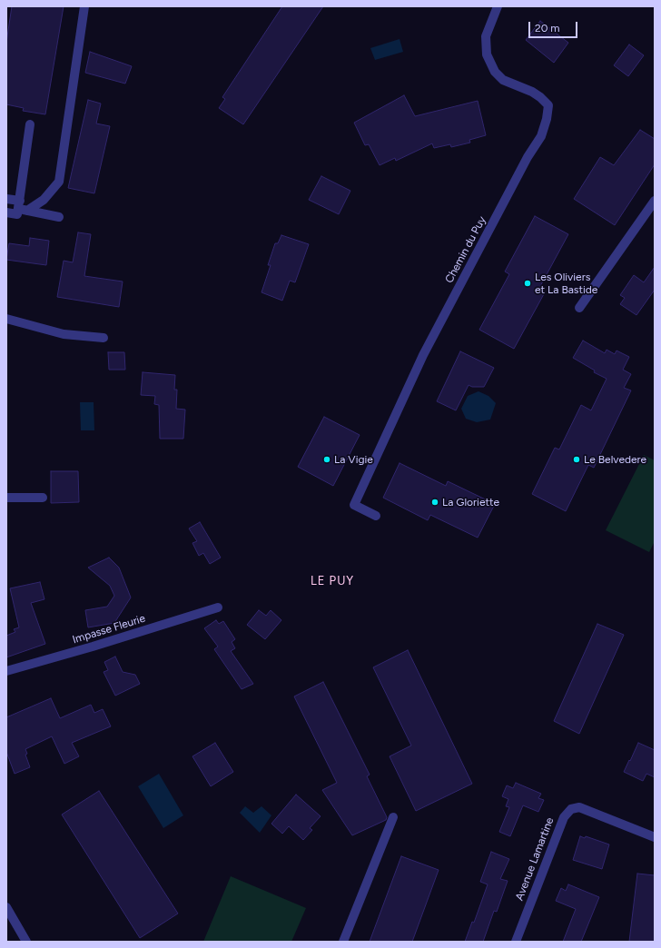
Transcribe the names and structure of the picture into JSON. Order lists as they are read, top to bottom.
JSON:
{
  "streets": {
    "street": ["Chemin du Puy", "Impasse Fleurie", "Avenue Lamartine"]
  },
  "districts": ["LE PUY"],
  "places": [
    "Les Oliviers et La Bastide",
    "La Vigie",
    "Le Belvedere",
    "La Gloriette"
  ],
  "scale_bar": "20 m"
}
